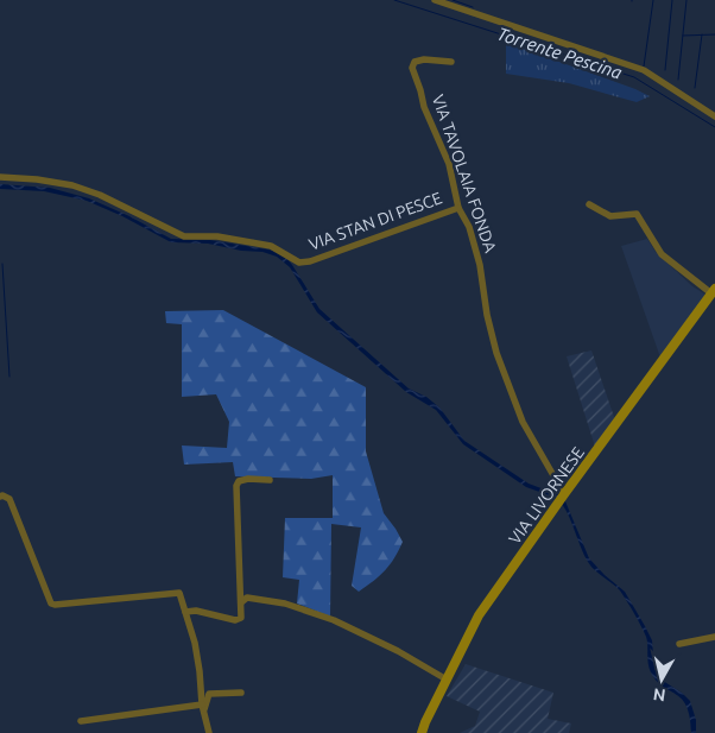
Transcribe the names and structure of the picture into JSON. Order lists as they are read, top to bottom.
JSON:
{
  "streets": {
    "main road": ["VIA LIVORNESE"],
    "street": ["VIA TAVOLAIA FONDA", "VIA STAN DI PESCE"]
  },
  "crossings": [
    ["VIA TAVOLAIA FONDA", "VIA STAN DI PESCE"],
    ["VIA TAVOLAIA FONDA", "VIA LIVORNESE"]
  ],
  "water": ["Torrente Pescina"],
  "north": "bottom"
}
